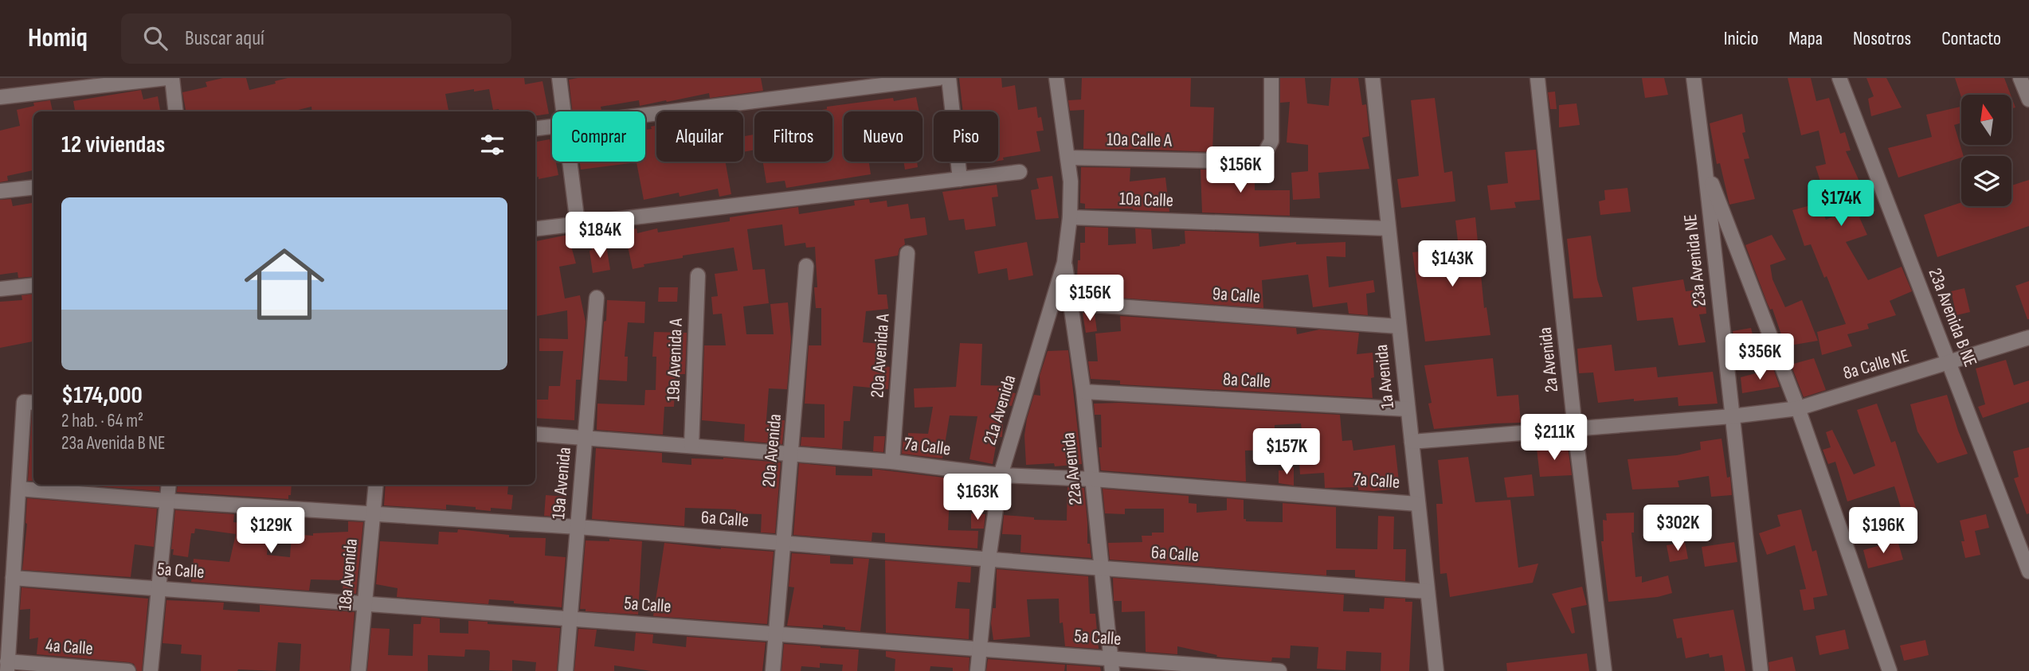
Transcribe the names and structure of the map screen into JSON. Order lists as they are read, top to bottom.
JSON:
{
  "streets": {
    "street": [
      "10a Calle A",
      "10a Calle",
      "23a Avenida NE",
      "9a Calle",
      "23a Avenida B NE",
      "20a Avenida A",
      "19a Avenida A",
      "2a Avenida",
      "8a Calle NE",
      "1a Avenida",
      "8a Calle",
      "21a Avenida",
      "7a Calle",
      "20a Avenida",
      "22a Avenida",
      "19a Avenida",
      "6a Calle",
      "5a Calle",
      "18a Avenida",
      "4a Calle"
    ]
  },
  "crossings": [
    ["10a Calle", "1a Avenida"],
    ["23a Avenida NE", "8a Calle NE"],
    ["9a Calle", "1a Avenida"],
    ["9a Calle", "22a Avenida"],
    ["23a Avenida B NE", "8a Calle NE"],
    ["20a Avenida A", "7a Calle"],
    ["19a Avenida A", "7a Calle"],
    ["2a Avenida", "8a Calle NE"],
    ["8a Calle NE", "1a Avenida"],
    ["1a Avenida", "8a Calle"],
    ["1a Avenida", "7a Calle"],
    ["1a Avenida", "6a Calle"],
    ["8a Calle", "22a Avenida"],
    ["21a Avenida", "7a Calle"],
    ["21a Avenida", "22a Avenida"],
    ["21a Avenida", "6a Calle"],
    ["21a Avenida", "5a Calle"],
    ["7a Calle", "20a Avenida"],
    ["7a Calle", "22a Avenida"],
    ["7a Calle", "19a Avenida"],
    ["20a Avenida", "6a Calle"],
    ["20a Avenida", "5a Calle"],
    ["22a Avenida", "6a Calle"],
    ["22a Avenida", "5a Calle"],
    ["19a Avenida", "6a Calle"],
    ["19a Avenida", "5a Calle"],
    ["6a Calle", "18a Avenida"],
    ["5a Calle", "18a Avenida"]
  ],
  "north": "top",
  "page": {
    "header": "Homiq",
    "search": "Buscar aquí",
    "nav": [
      "Inicio",
      "Mapa",
      "Nosotros",
      "Contacto"
    ],
    "chip": [
      "Comprar",
      "Alquilar",
      "Filtros",
      "Nuevo",
      "Piso"
    ],
    "heading": "12 viviendas",
    "price": [
      "$156K",
      "$174K",
      "$184K",
      "$143K",
      "$156K",
      "$356K",
      "$211K",
      "$157K",
      "$163K",
      "$302K",
      "$129K",
      "$196K"
    ],
    "list": [
      {
        "name": "$174,000",
        "note": "2 hab. · 64 m² · 23a Avenida B NE"
      }
    ]
  }
}
